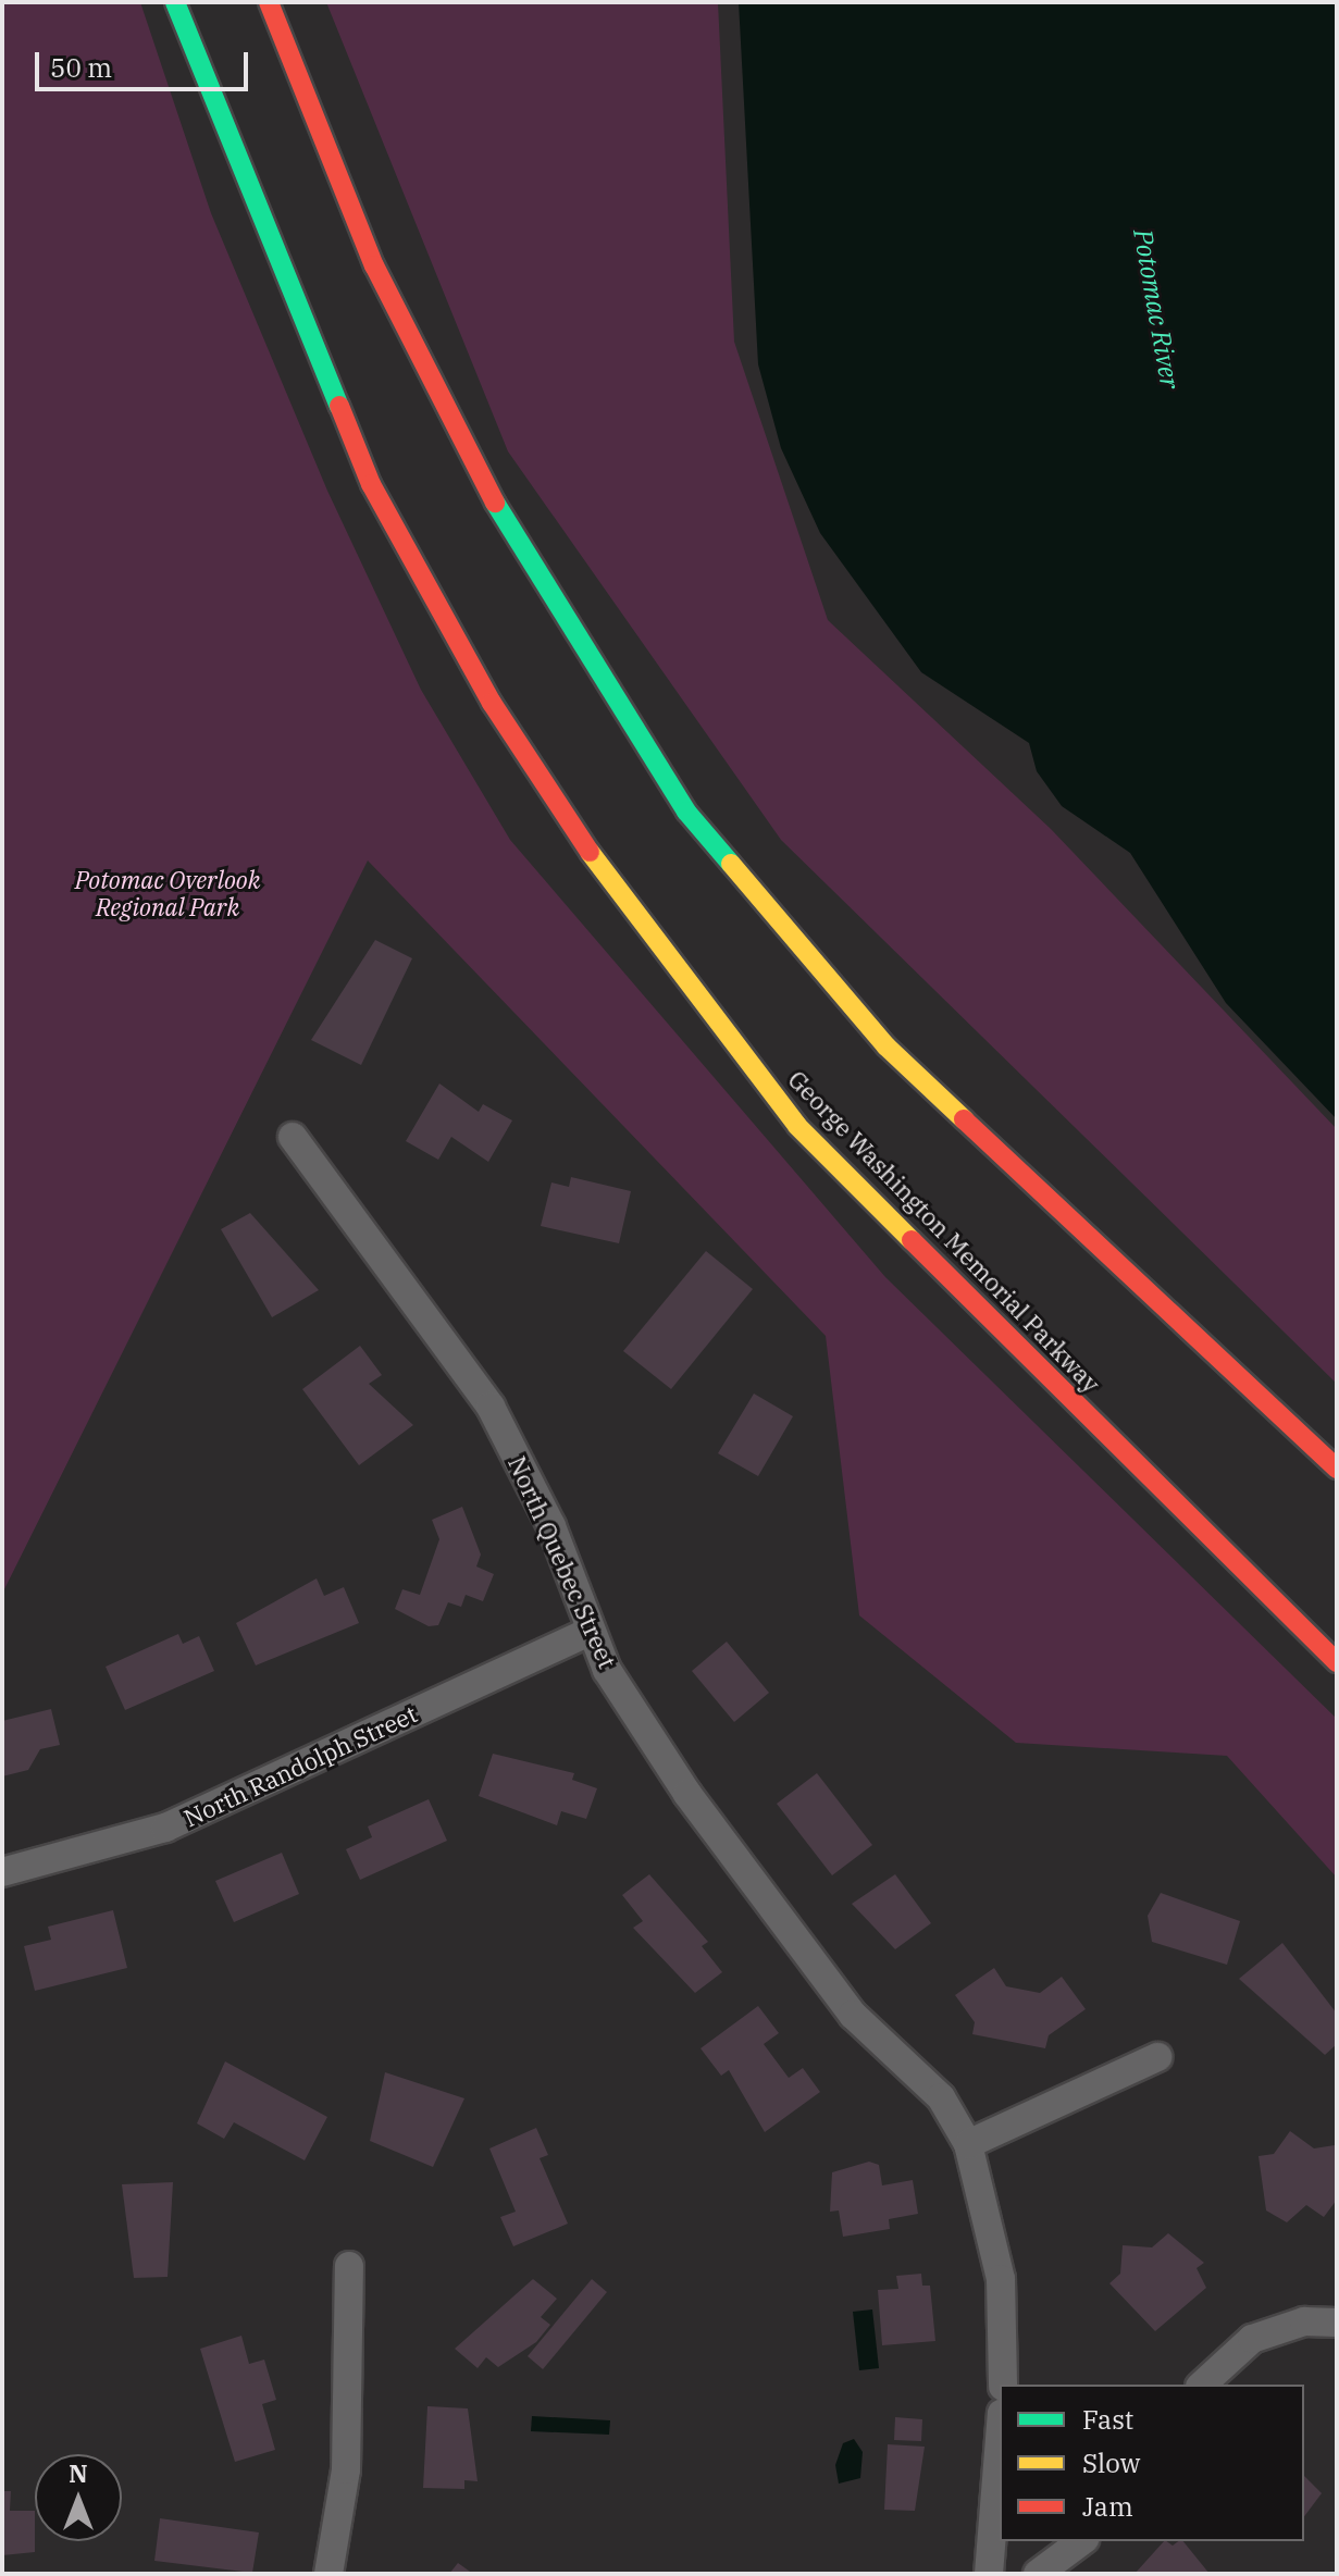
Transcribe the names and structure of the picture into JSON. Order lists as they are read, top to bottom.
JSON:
{
  "streets": {
    "highway": ["George Washington Memorial Parkway"],
    "street": ["North Quebec Street", "North Randolph Street"]
  },
  "crossings": [
    ["North Quebec Street", "North Randolph Street"]
  ],
  "water": ["Potomac River"],
  "parks": ["Potomac Overlook Regional Park"],
  "legend": ["Fast", "Slow", "Jam"],
  "scale_bar": "50 m",
  "north": "top"
}
